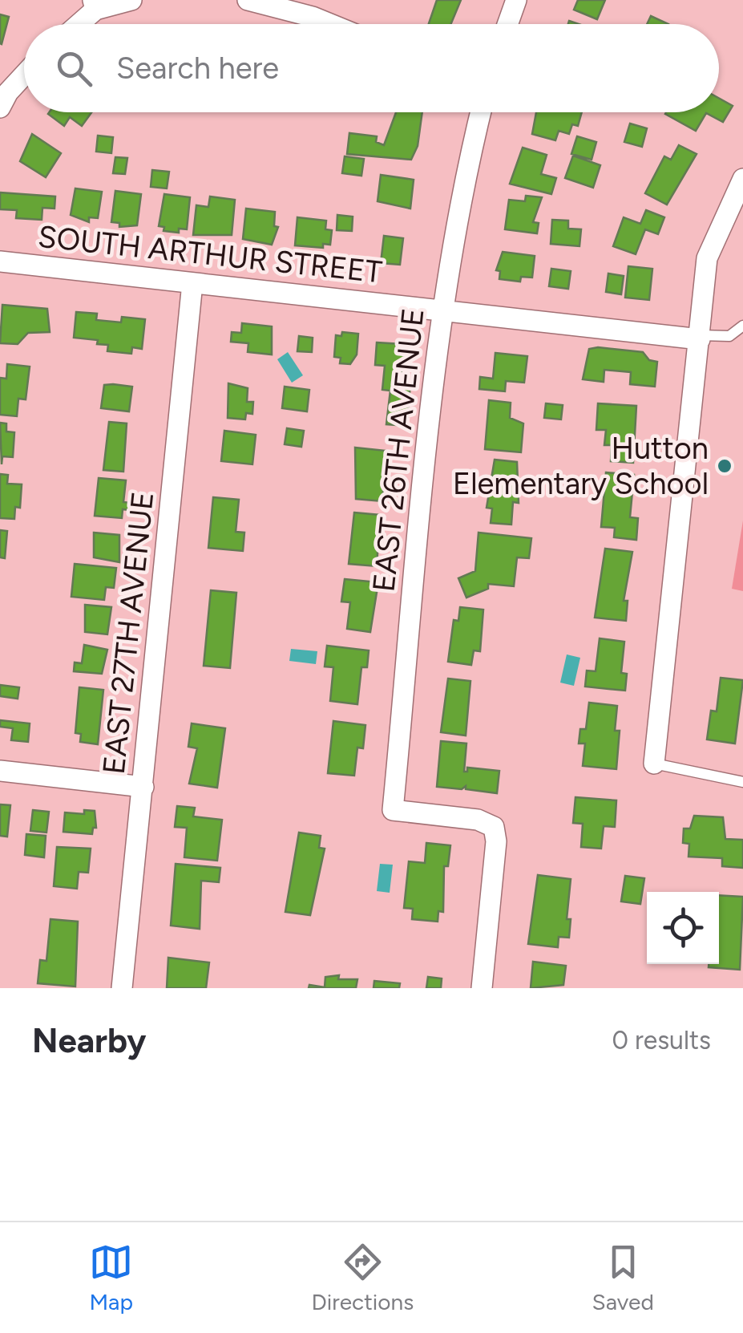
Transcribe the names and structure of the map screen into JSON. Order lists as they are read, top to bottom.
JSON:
{
  "streets": {
    "street": ["SOUTH ARTHUR STREET", "EAST 26TH AVENUE", "EAST 27TH AVENUE"]
  },
  "crossings": [
    ["SOUTH ARTHUR STREET", "EAST 26TH AVENUE"],
    ["SOUTH ARTHUR STREET", "EAST 27TH AVENUE"]
  ],
  "places": ["Hutton Elementary School"],
  "page": {
    "search": "Search here",
    "heading": ["Nearby", "0 results"],
    "nav": ["Map", "Directions", "Saved"]
  }
}
